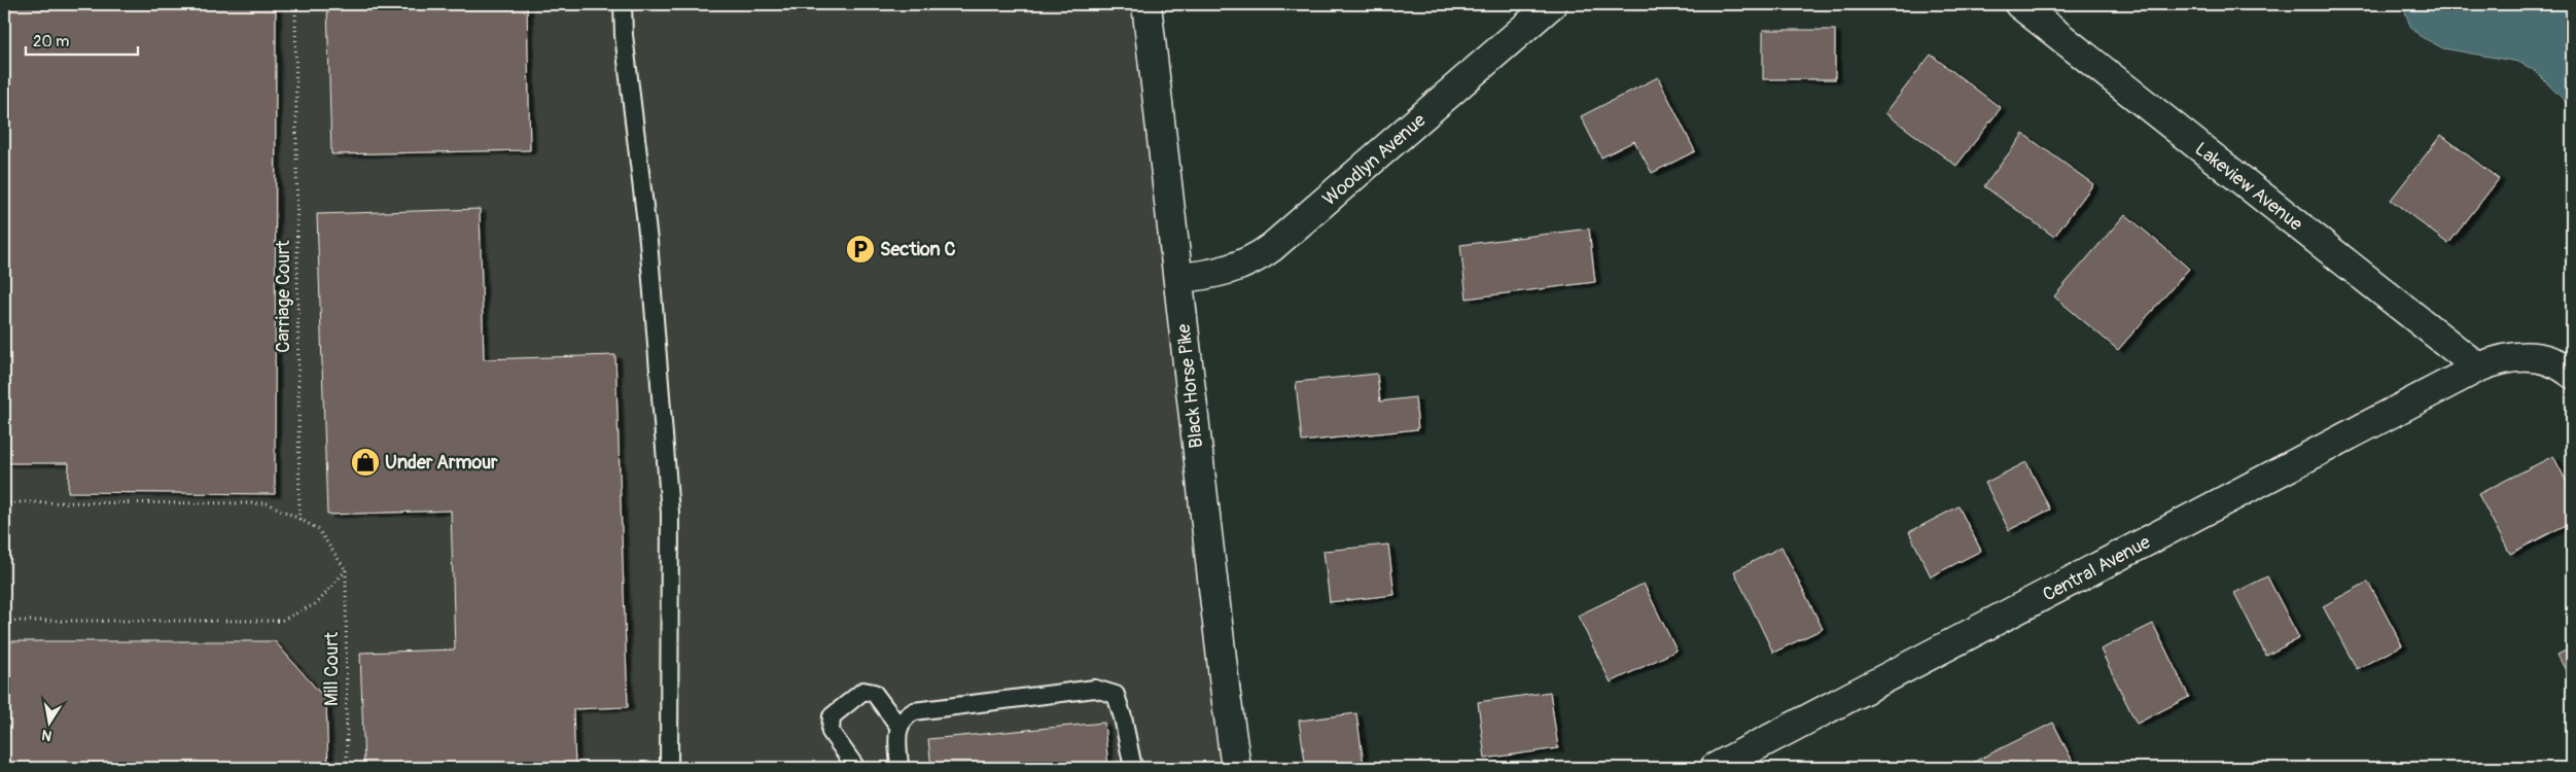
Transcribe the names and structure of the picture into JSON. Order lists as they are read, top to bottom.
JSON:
{
  "streets": {
    "street": [
      "Woodlyn Avenue",
      "Lakeview Avenue",
      "Black Horse Pike",
      "Central Avenue"
    ],
    "path": ["Carriage Court", "Mill Court"]
  },
  "crossings": [
    ["Woodlyn Avenue", "Black Horse Pike"],
    ["Lakeview Avenue", "Central Avenue"]
  ],
  "places": {
    "parking": ["Section C"],
    "shop": ["Under Armour"]
  },
  "scale_bar": "20 m",
  "north": "bottom"
}
